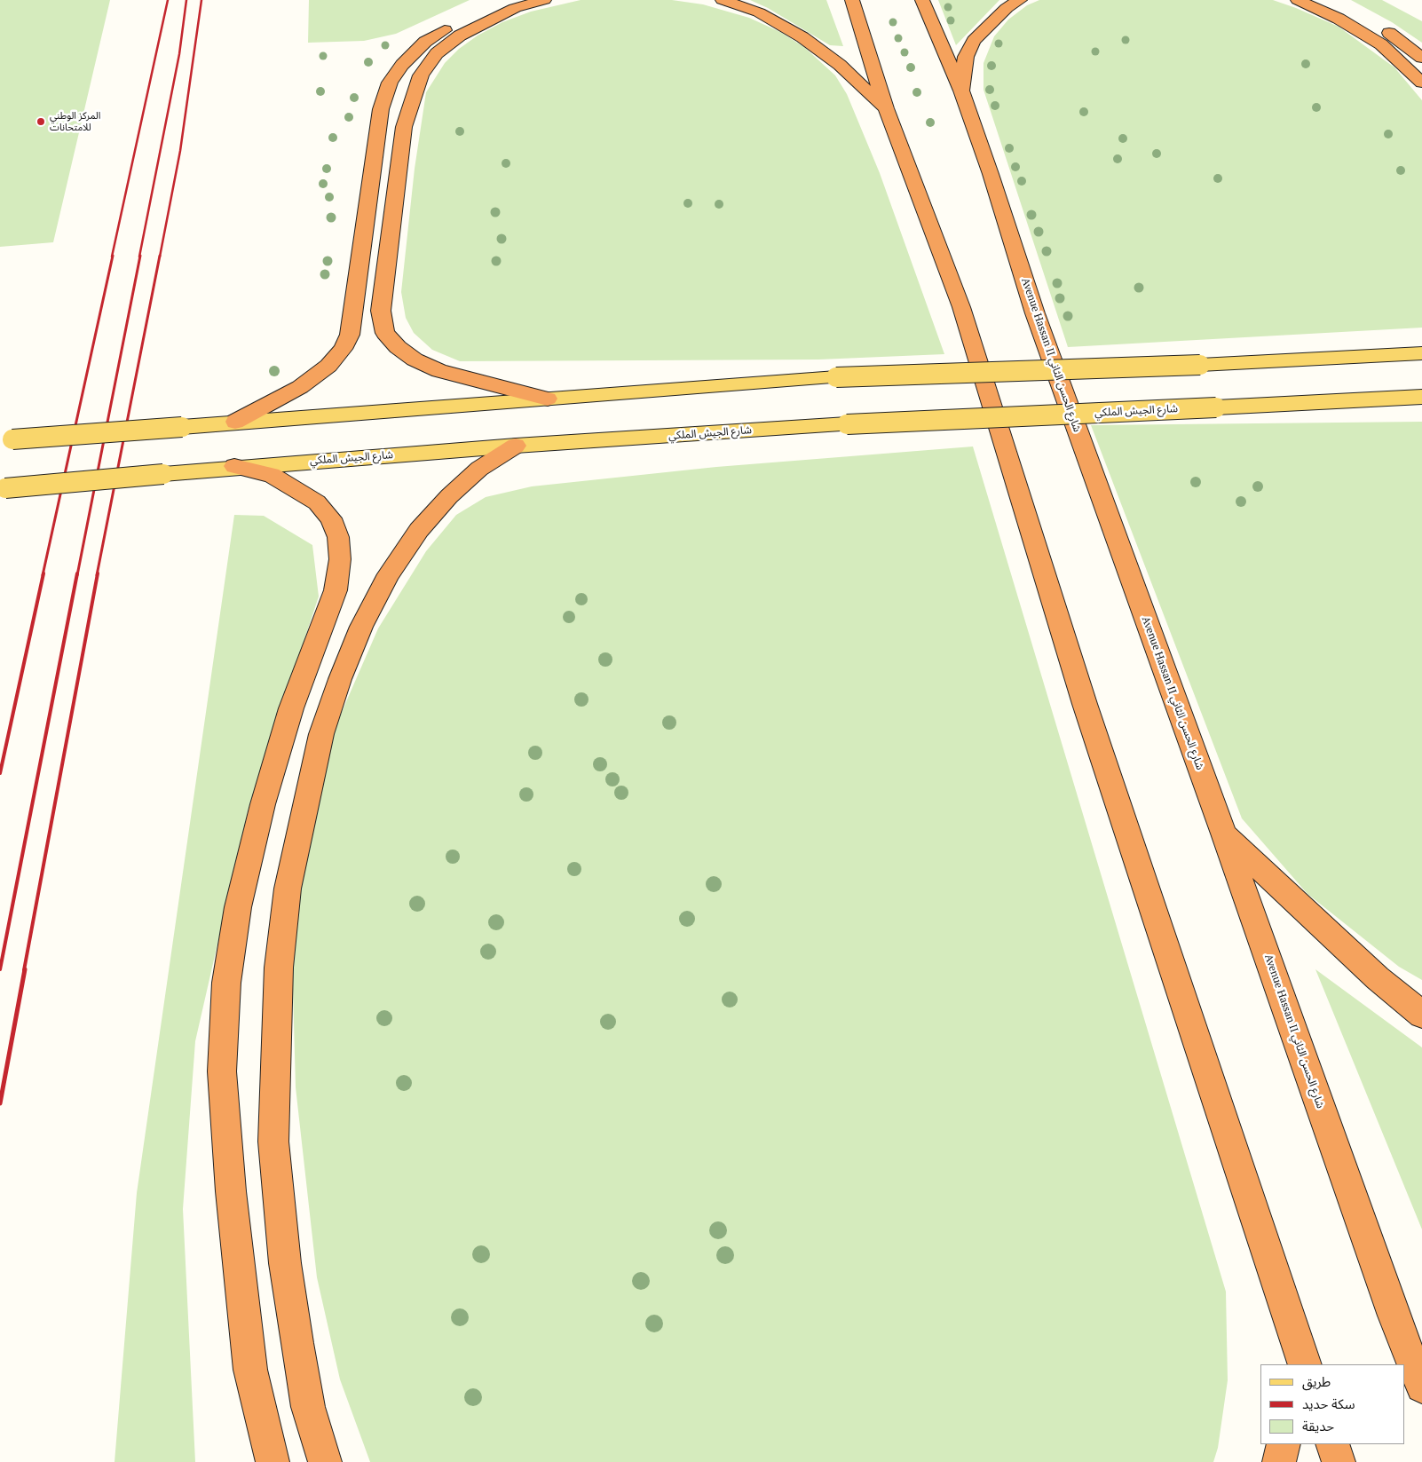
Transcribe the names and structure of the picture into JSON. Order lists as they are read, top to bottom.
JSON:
{
  "streets": {
    "highway": ["Avenue Hassan II شارع الحسن الثاني"],
    "main road": ["شارع الجيش الملكي"]
  },
  "places": ["المركز الوطني للامتحانات"],
  "legend": ["طريق", "سكة حديد", "حديقة"]
}
